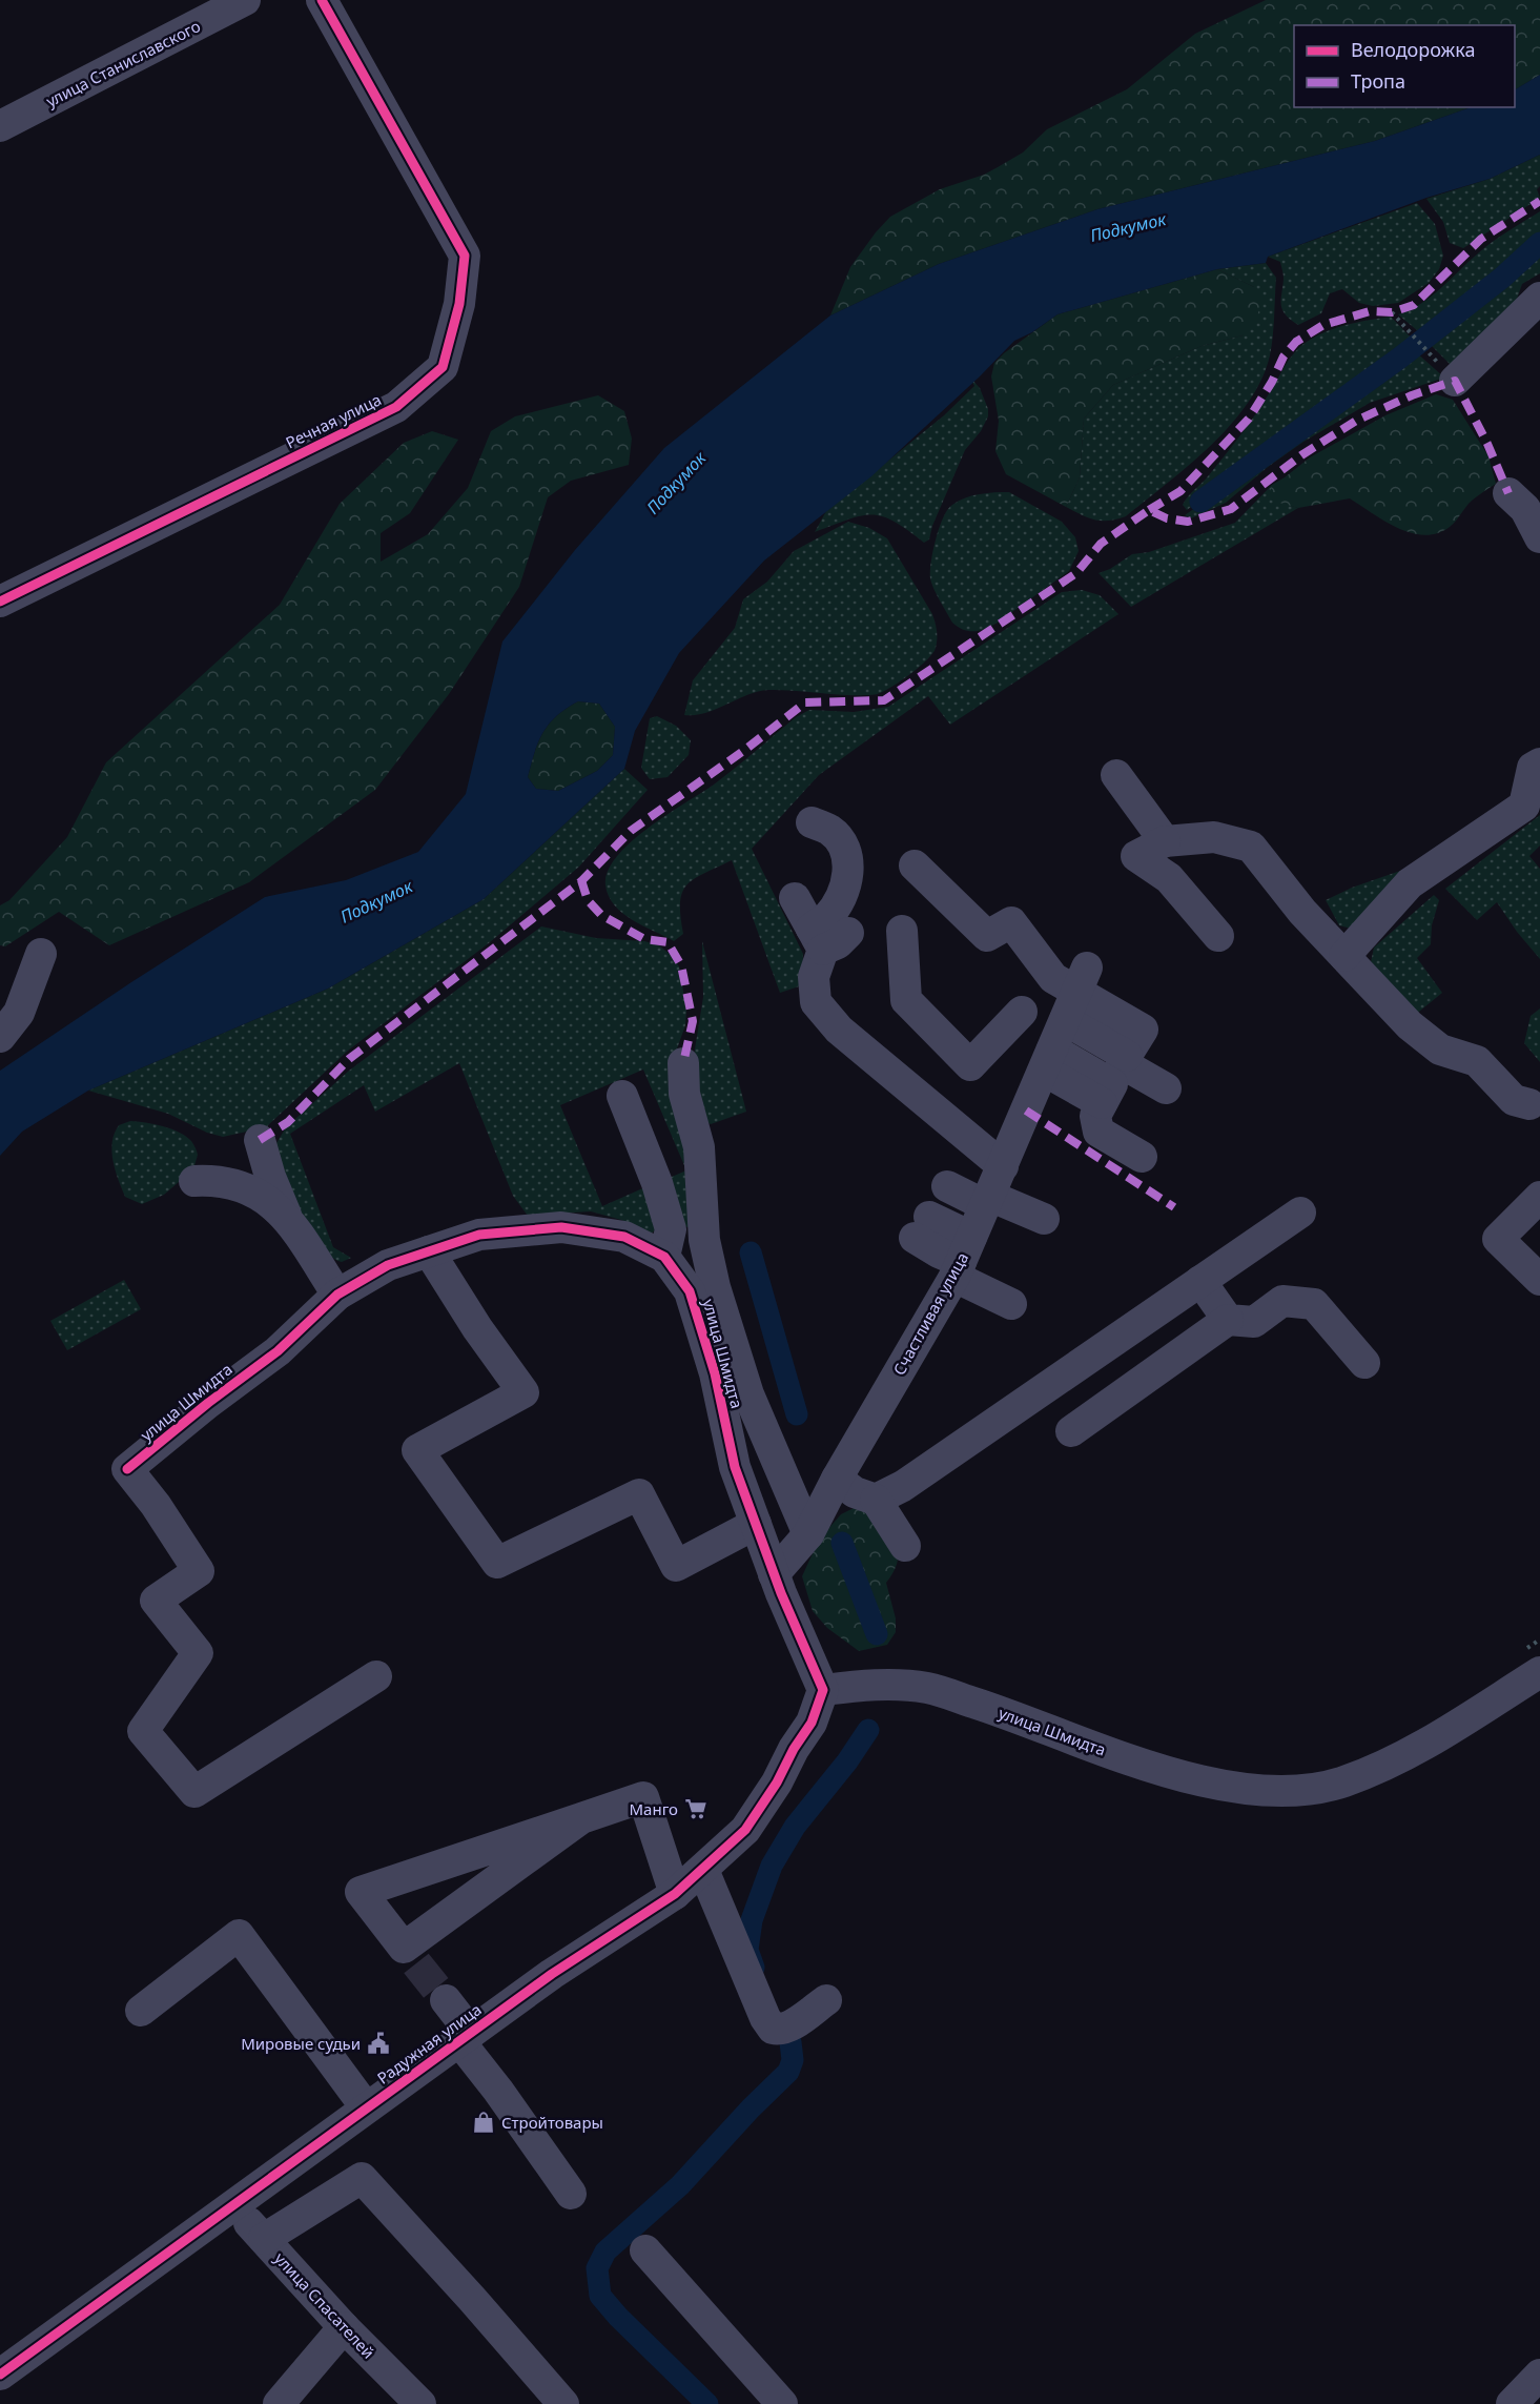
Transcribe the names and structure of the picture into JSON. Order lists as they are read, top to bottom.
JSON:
{
  "streets": {
    "street": [
      "улица Станиславского",
      "Речная улица",
      "Счастливая улица",
      "улица Шмидта",
      "Радужная улица",
      "улица Спасателей"
    ]
  },
  "crossings": [
    ["Счастливая улица", "улица Шмидта"],
    ["улица Шмидта", "Радужная улица"],
    ["Радужная улица", "улица Спасателей"]
  ],
  "water": ["Подкумок"],
  "places": {
    "supermarket": ["Манго"],
    "public building": ["Мировые судьи"],
    "shop": ["Стройтовары"]
  },
  "legend": ["Велодорожка", "Тропа"]
}
